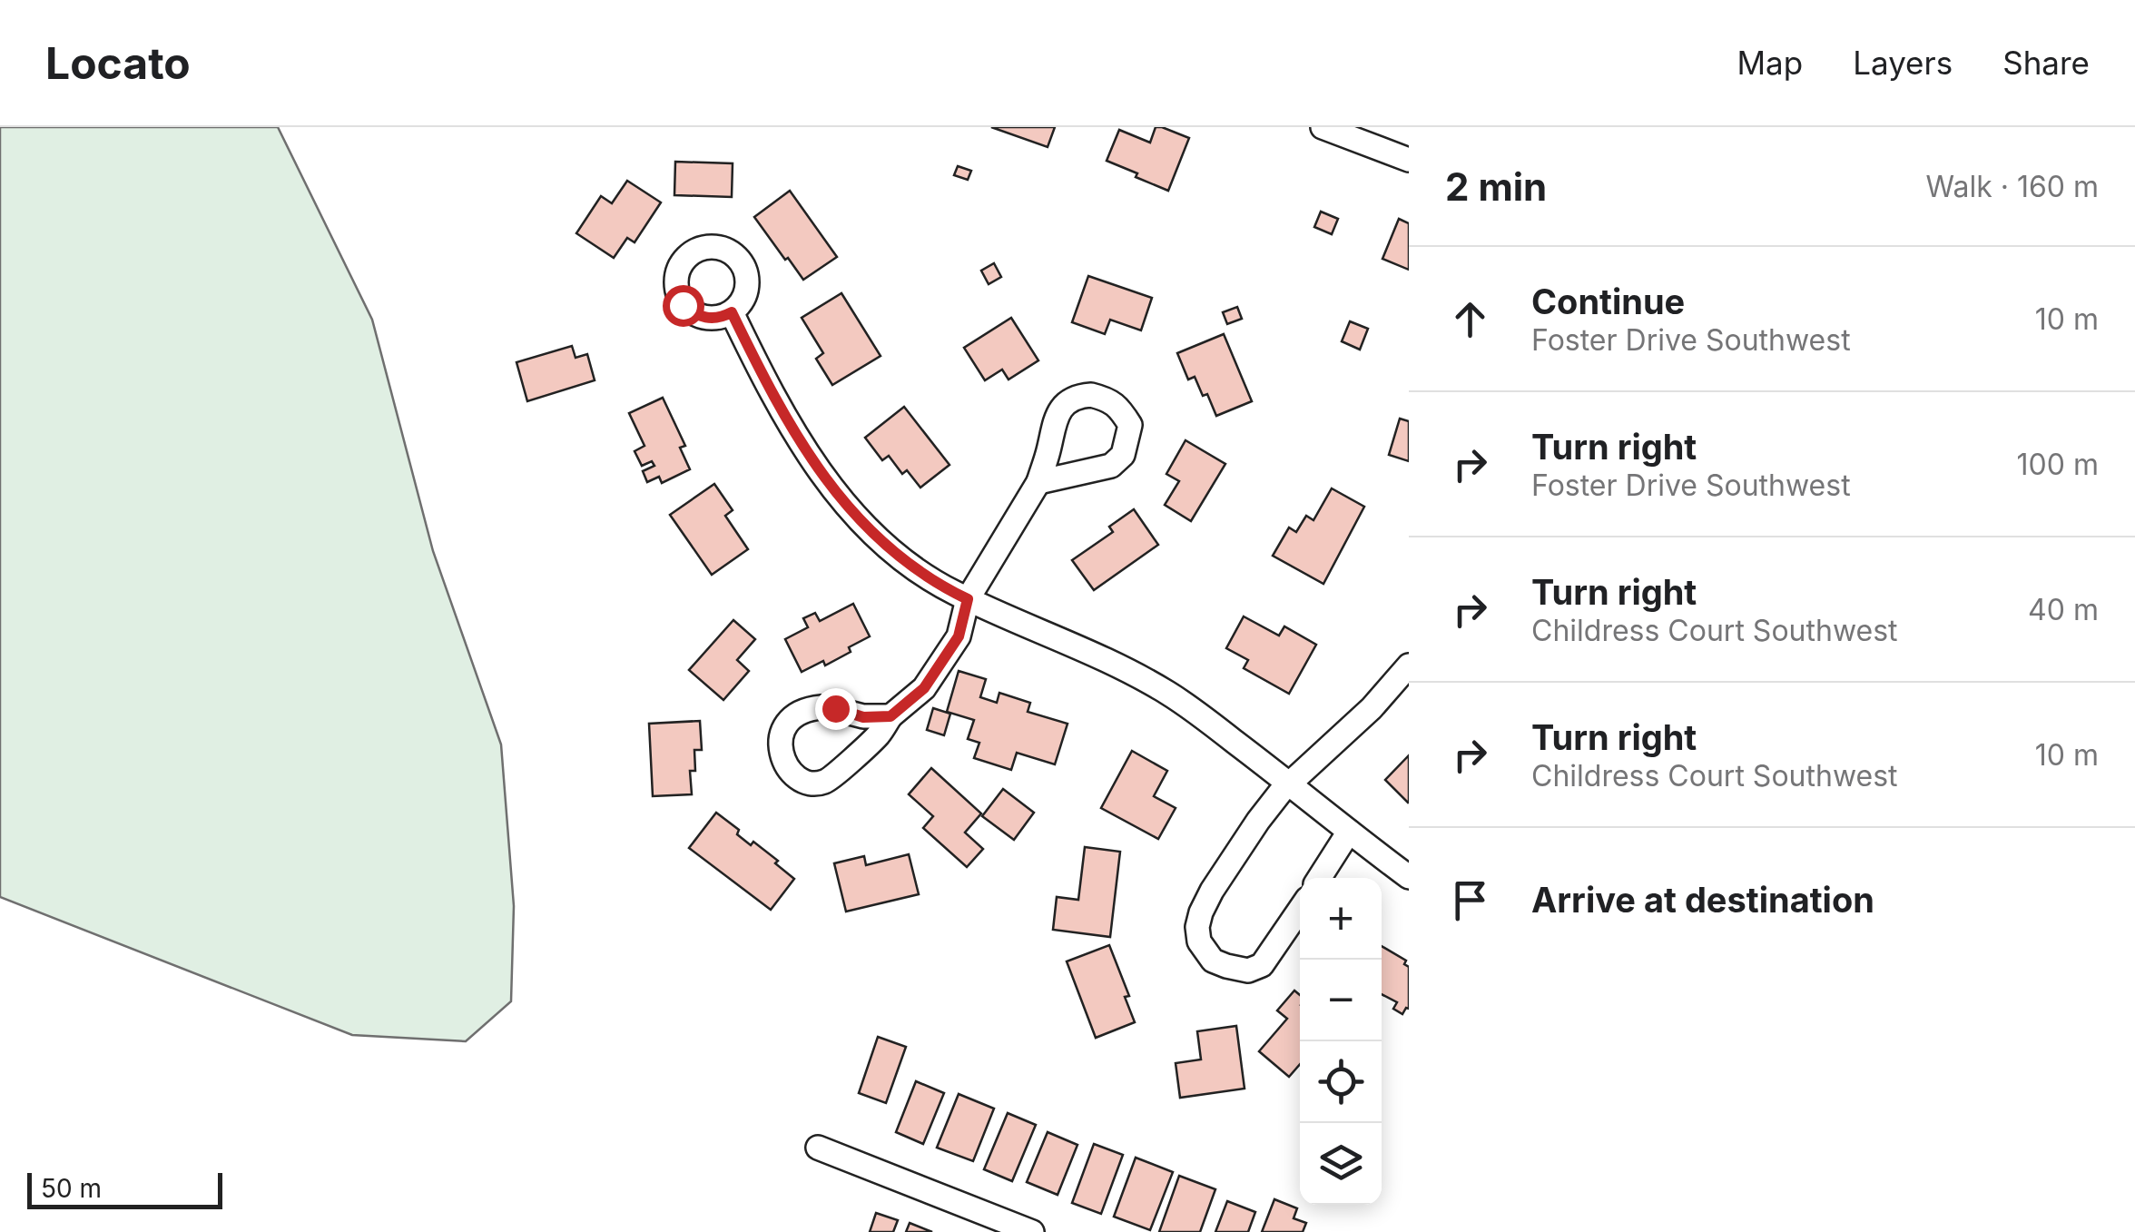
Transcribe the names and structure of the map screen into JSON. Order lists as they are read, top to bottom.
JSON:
{
  "scale_bar": "50 m",
  "page": {
    "header": "Locato",
    "nav": ["Map", "Layers", "Share"],
    "heading": ["2 min", "Walk · 160 m"],
    "list": [
      ["Continue", "Foster Drive Southwest", "10 m"],
      ["Turn right", "Foster Drive Southwest", "100 m"],
      ["Turn right", "Childress Court Southwest", "40 m"],
      ["Turn right", "Childress Court Southwest", "10 m"],
      "Arrive at destination"
    ],
    "map_buttons": ["+", "−"],
    "scale": "50 m"
  }
}
